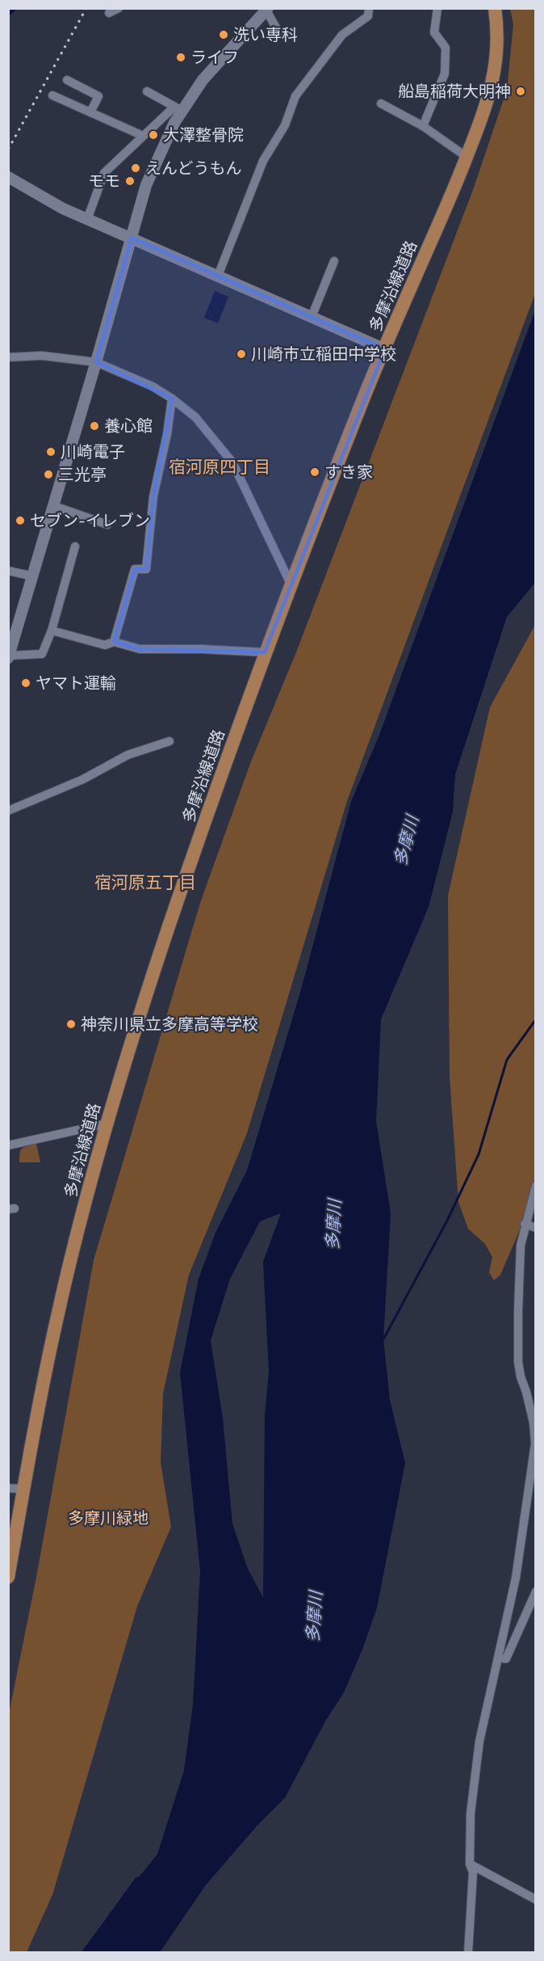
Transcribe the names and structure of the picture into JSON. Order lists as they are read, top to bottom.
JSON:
{
  "streets": {
    "main road": ["多摩沿線道路"]
  },
  "districts": ["宿河原四丁目", "宿河原五丁目"],
  "water": ["多摩川"],
  "parks": ["多摩川緑地"],
  "places": [
    "洗い専科",
    "ライフ",
    "船島稲荷大明神",
    "大澤整骨院",
    "えんどうもん",
    "モモ",
    "川崎市立稲田中学校",
    "養心館",
    "川崎電子",
    "すき家",
    "三光亭",
    "セブン-イレブン",
    "ヤマト運輸",
    "神奈川県立多摩高等学校"
  ]
}
